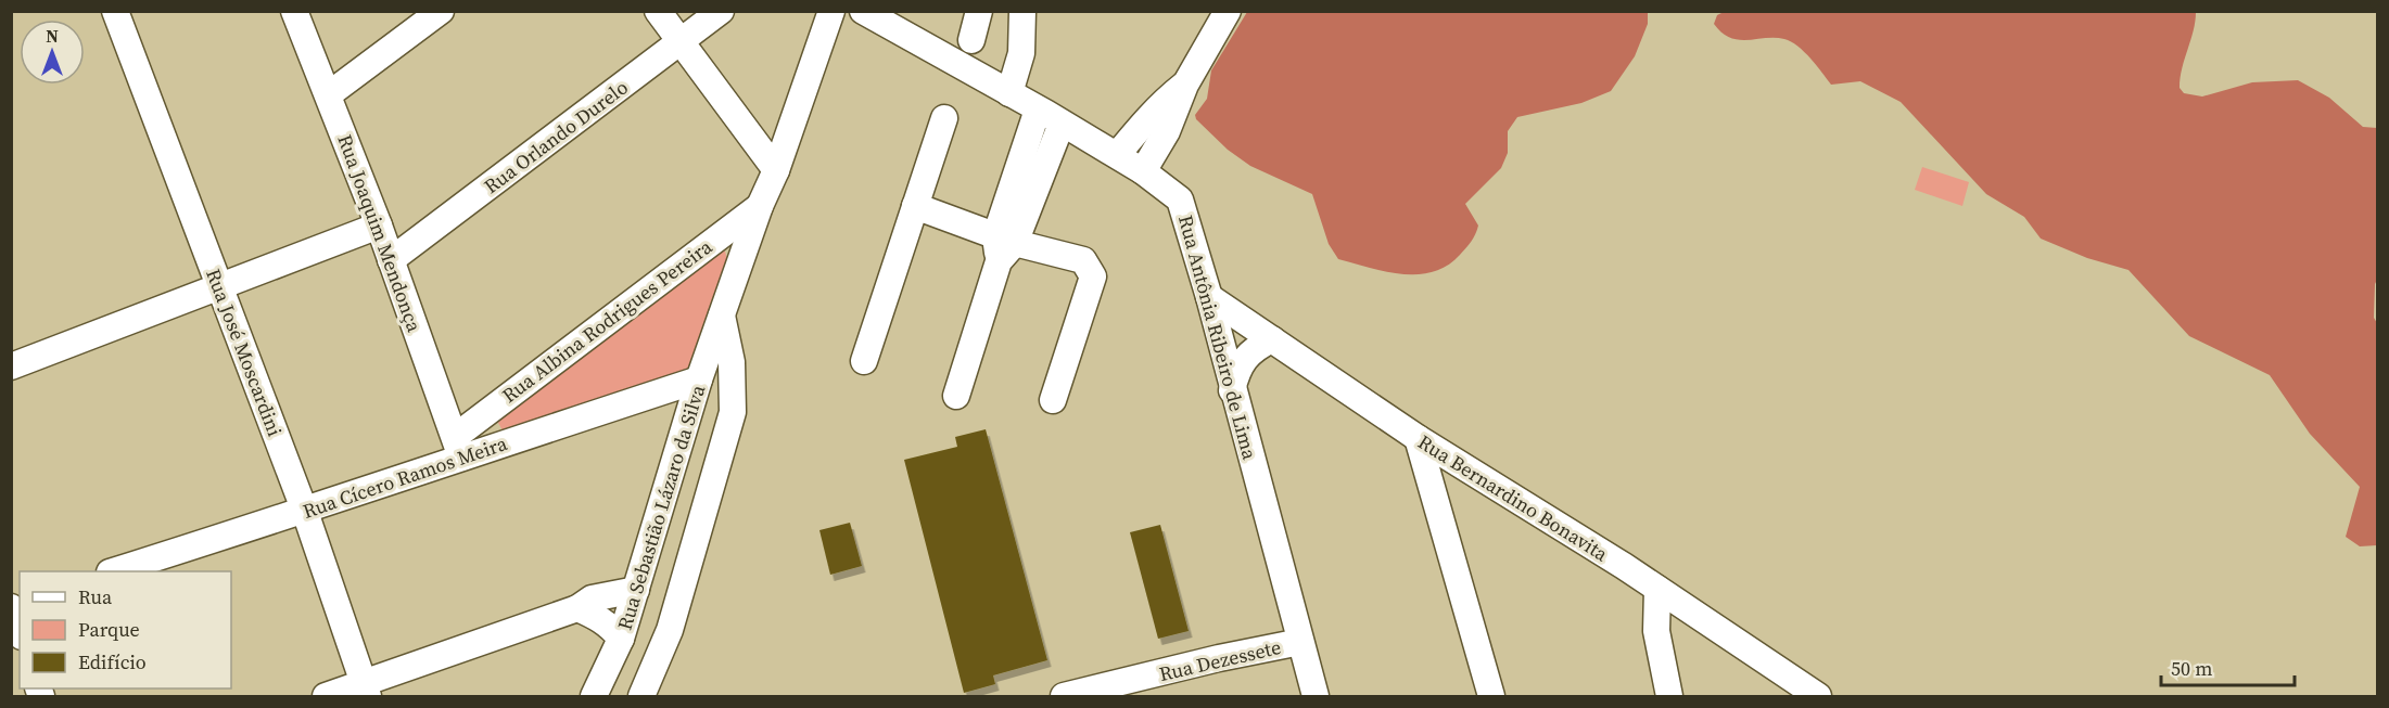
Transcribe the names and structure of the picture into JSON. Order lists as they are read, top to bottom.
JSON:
{
  "streets": {
    "street": [
      "Rua Orlando Durelo",
      "Rua Joaquim Mendonça",
      "Rua Albina Rodrigues Pereira",
      "Rua Antônia Ribeiro de Lima",
      "Rua José Moscardini",
      "Rua Cícero Ramos Meira",
      "Rua Bernardino Bonavita",
      "Rua Sebastião Lázaro da Silva",
      "Rua Dezessete"
    ]
  },
  "crossings": [
    ["Rua Orlando Durelo", "Rua Joaquim Mendonça"],
    ["Rua Joaquim Mendonça", "Rua Albina Rodrigues Pereira"],
    ["Rua Joaquim Mendonça", "Rua Cícero Ramos Meira"],
    ["Rua Albina Rodrigues Pereira", "Rua Cícero Ramos Meira"],
    ["Rua Albina Rodrigues Pereira", "Rua Sebastião Lázaro da Silva"],
    ["Rua Antônia Ribeiro de Lima", "Rua Bernardino Bonavita"],
    ["Rua Antônia Ribeiro de Lima", "Rua Dezessete"],
    ["Rua José Moscardini", "Rua Cícero Ramos Meira"],
    ["Rua Cícero Ramos Meira", "Rua Sebastião Lázaro da Silva"]
  ],
  "legend": ["Rua", "Parque", "Edifício"],
  "scale_bar": "50 m",
  "north": "top"
}
